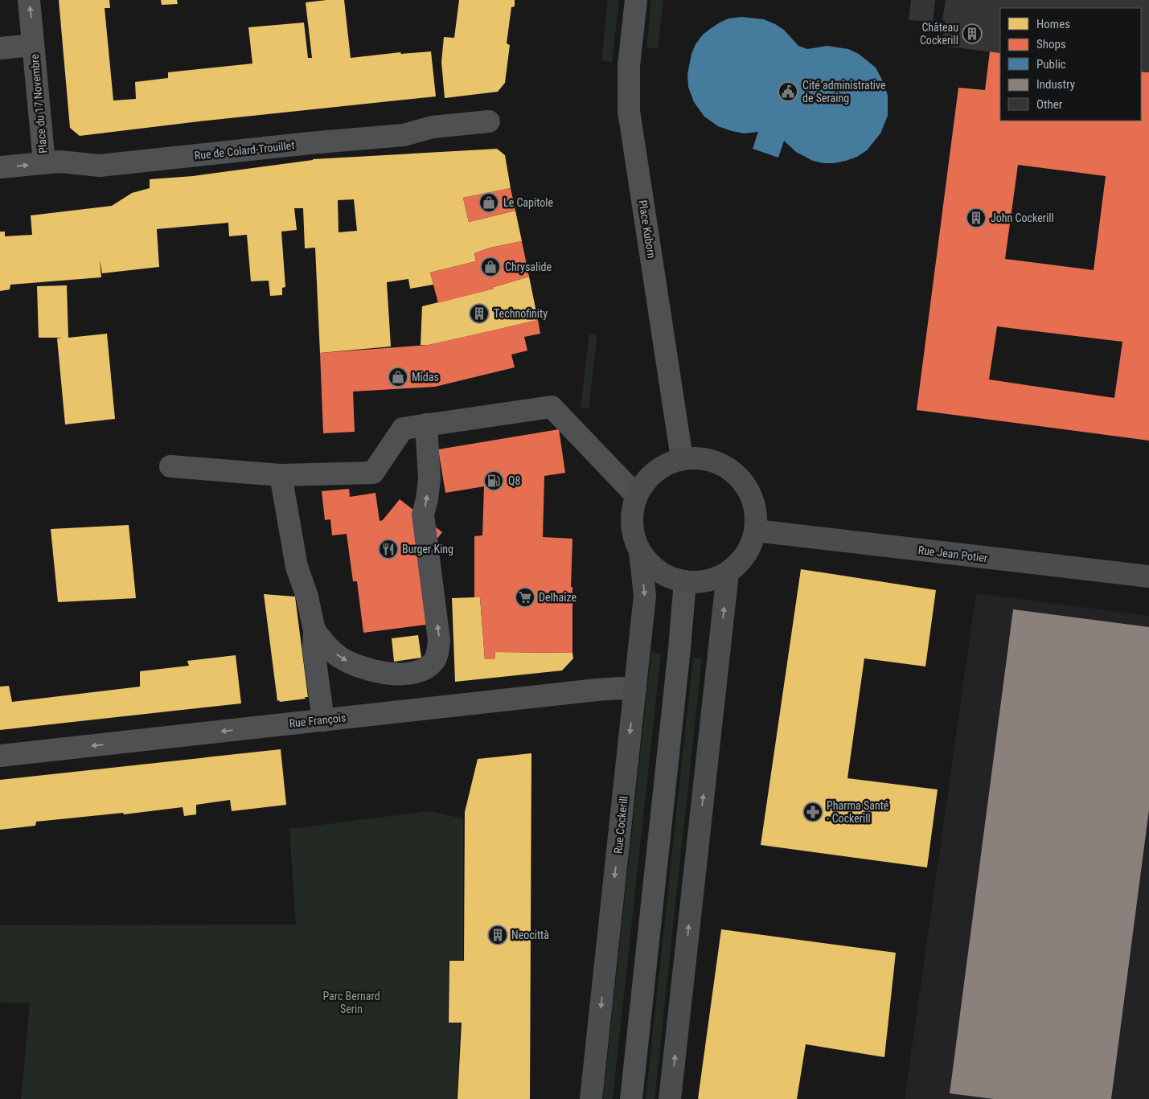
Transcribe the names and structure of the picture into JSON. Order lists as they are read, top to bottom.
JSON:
{
  "streets": {
    "main road": ["Rue Jean Potier", "Rue Cockerill"],
    "street": [
      "Place du 17 Novembre",
      "Rue de Colard-Trouillet",
      "Place Kuborn",
      "Rue François"
    ]
  },
  "crossings": [
    ["Place du 17 Novembre", "Rue de Colard-Trouillet"],
    ["Place Kuborn", "Rue Jean Potier"],
    ["Place Kuborn", "Rue Cockerill"],
    ["Rue Jean Potier", "Rue Cockerill"],
    ["Rue François", "Rue Cockerill"]
  ],
  "one_way": ["Rue François"],
  "parks": ["Parc Bernard Serin"],
  "places": {
    "building": [
      "Château Cockerill",
      "John Cockerill",
      "Technofinity",
      "Neocittà"
    ],
    "public building": ["Cité administrative de Seraing"],
    "shop": ["Le Capitole", "Chrysalide", "Midas"],
    "fuel station": ["Q8"],
    "restaurant": ["Burger King"],
    "supermarket": ["Delhaize"],
    "pharmacy": ["Pharma Santé - Cockerill"]
  },
  "legend": [
    "Homes",
    "Shops",
    "Public",
    "Industry",
    "Other"
  ]
}
